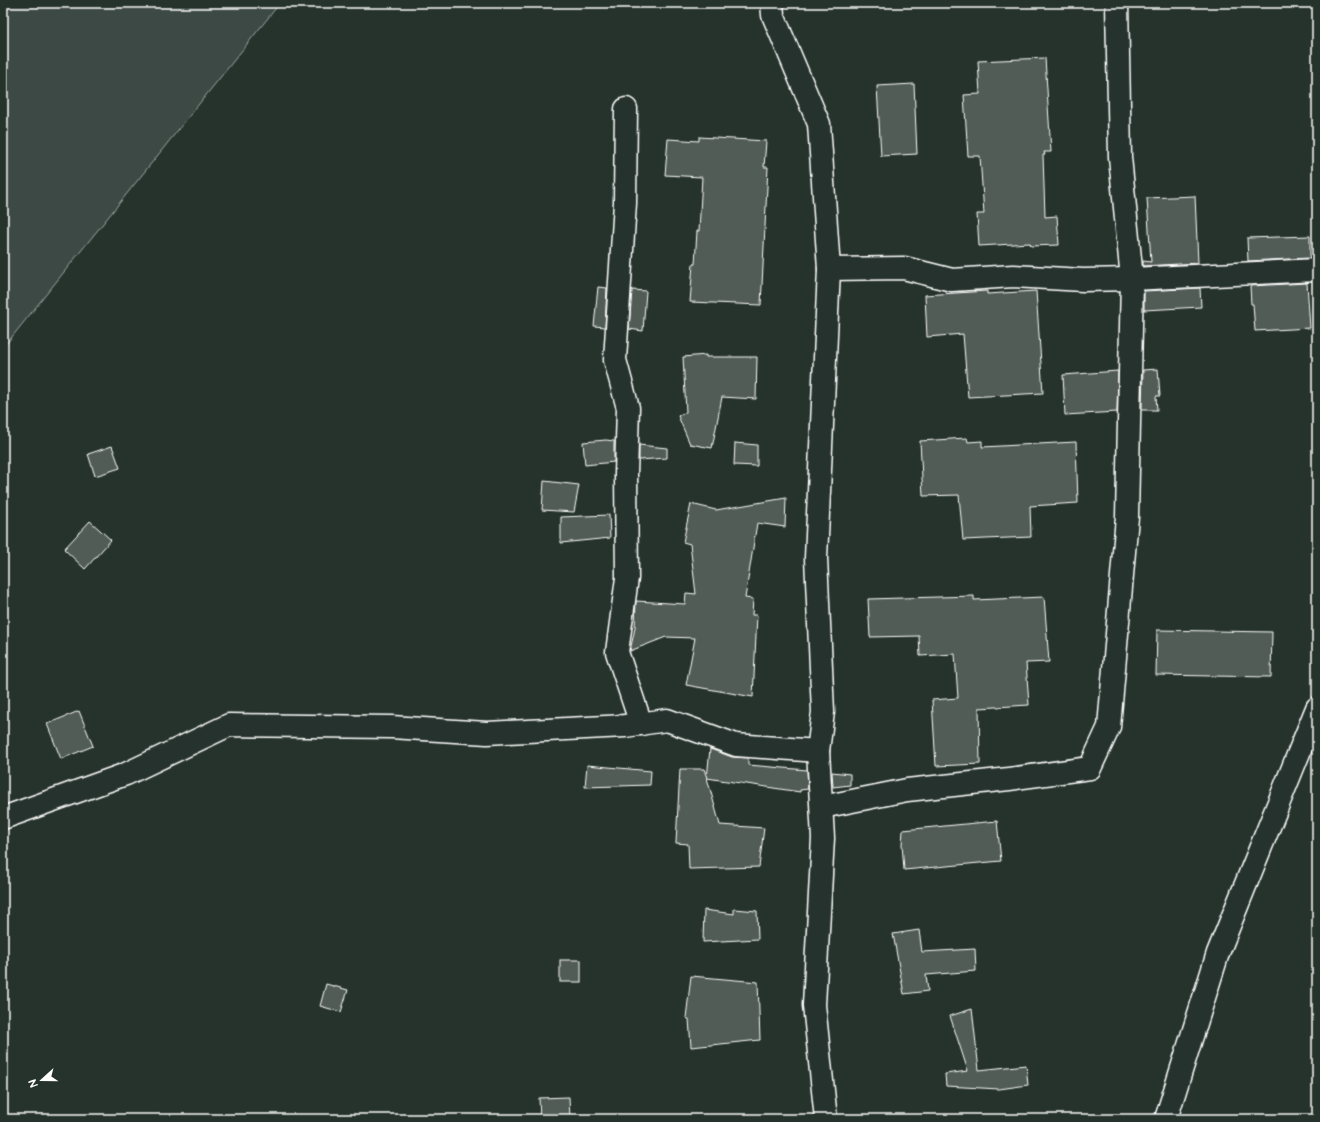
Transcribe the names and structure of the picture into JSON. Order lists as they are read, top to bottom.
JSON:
{
  "north": "left"
}
